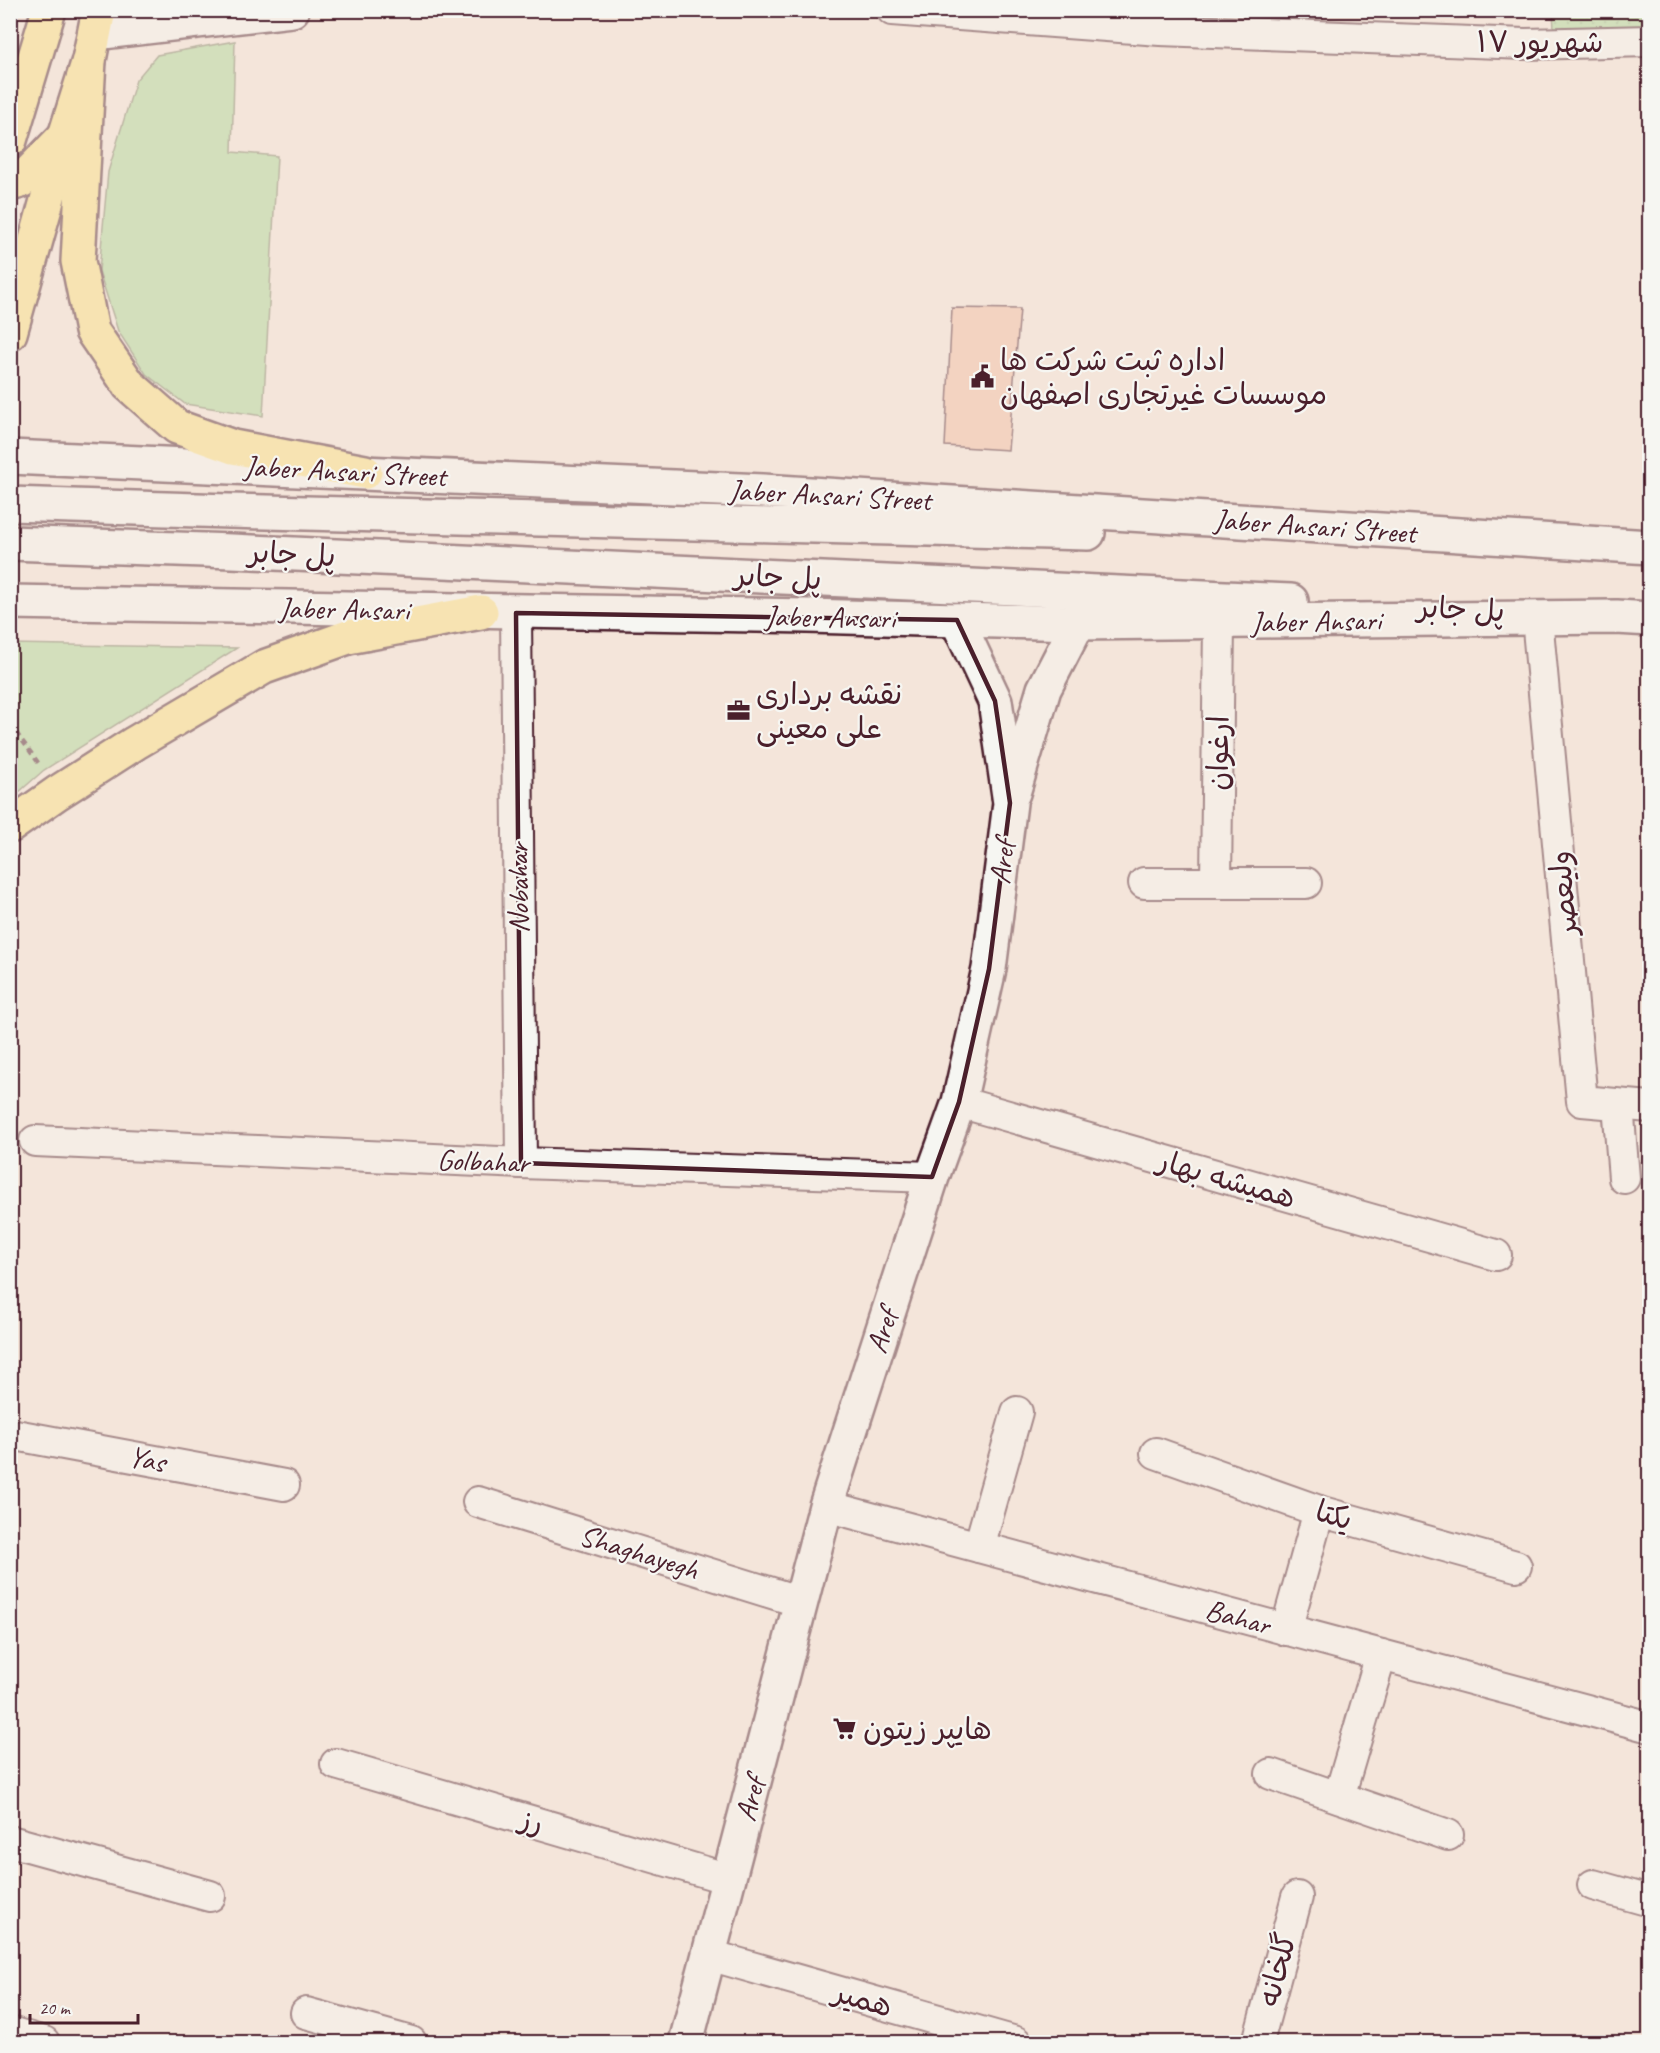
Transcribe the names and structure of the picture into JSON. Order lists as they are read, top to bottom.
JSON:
{
  "streets": {
    "main road": [
      "Jaber Ansari Street",
      "پل جابر",
      "Jaber Ansari",
      "Aref"
    ],
    "street": [
      "۱۷ شهریور",
      "ارغوان",
      "Nobahar",
      "ولیعصر",
      "Golbahar",
      "همیشه بهار",
      "Yas",
      "یکتا",
      "Shaghayegh",
      "Bahar",
      "رز",
      "گلخانه",
      "همیر"
    ]
  },
  "crossings": [
    ["Jaber Ansari Street", "پل جابر"],
    ["پل جابر", "Jaber Ansari"],
    ["Jaber Ansari", "ارغوان"],
    ["Jaber Ansari", "Aref"],
    ["Jaber Ansari", "Nobahar"],
    ["Jaber Ansari", "ولیعصر"],
    ["Aref", "Golbahar"],
    ["Aref", "همیشه بهار"],
    ["Aref", "Shaghayegh"],
    ["Aref", "Bahar"],
    ["Aref", "رز"],
    ["Aref", "همیر"],
    ["Nobahar", "Golbahar"]
  ],
  "places": {
    "public building": ["اداره ثبت شرکت ها موسسات غیرتجاری اصفهان"],
    "office": ["نقشه برداری علی معینی"],
    "supermarket": ["هایپر زیتون"]
  },
  "scale_bar": "20 m"
}
